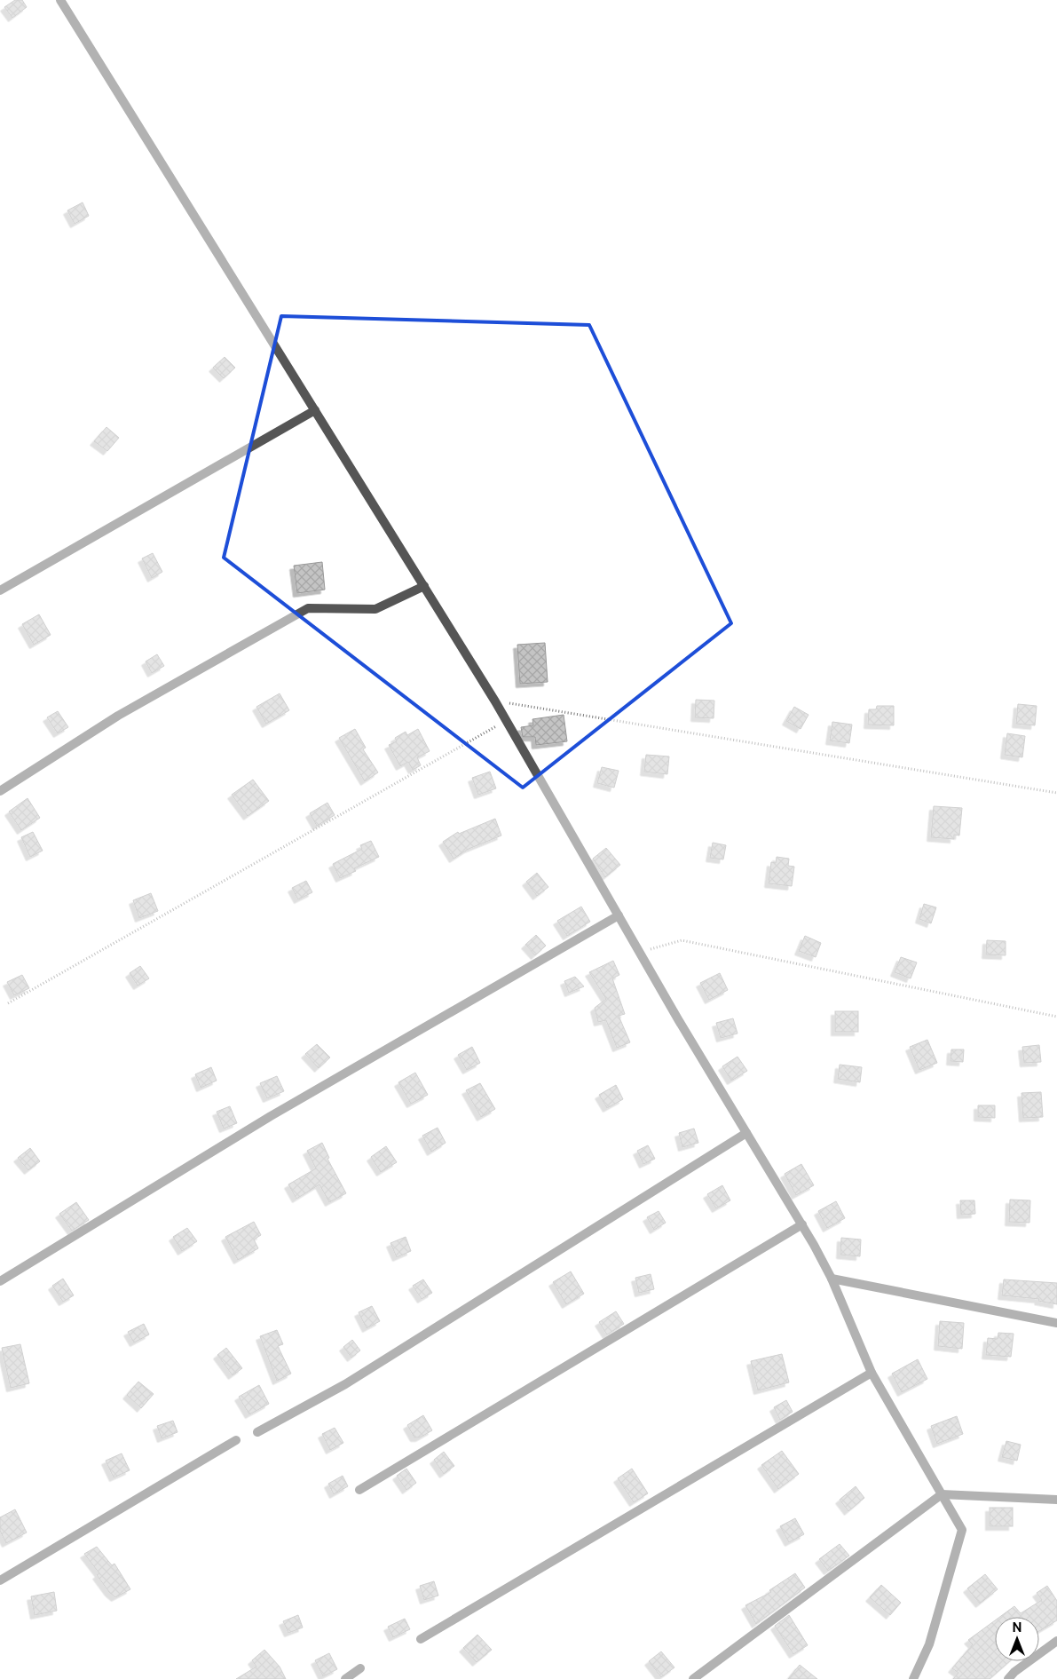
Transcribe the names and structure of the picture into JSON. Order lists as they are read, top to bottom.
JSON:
{
  "north": "top"
}
